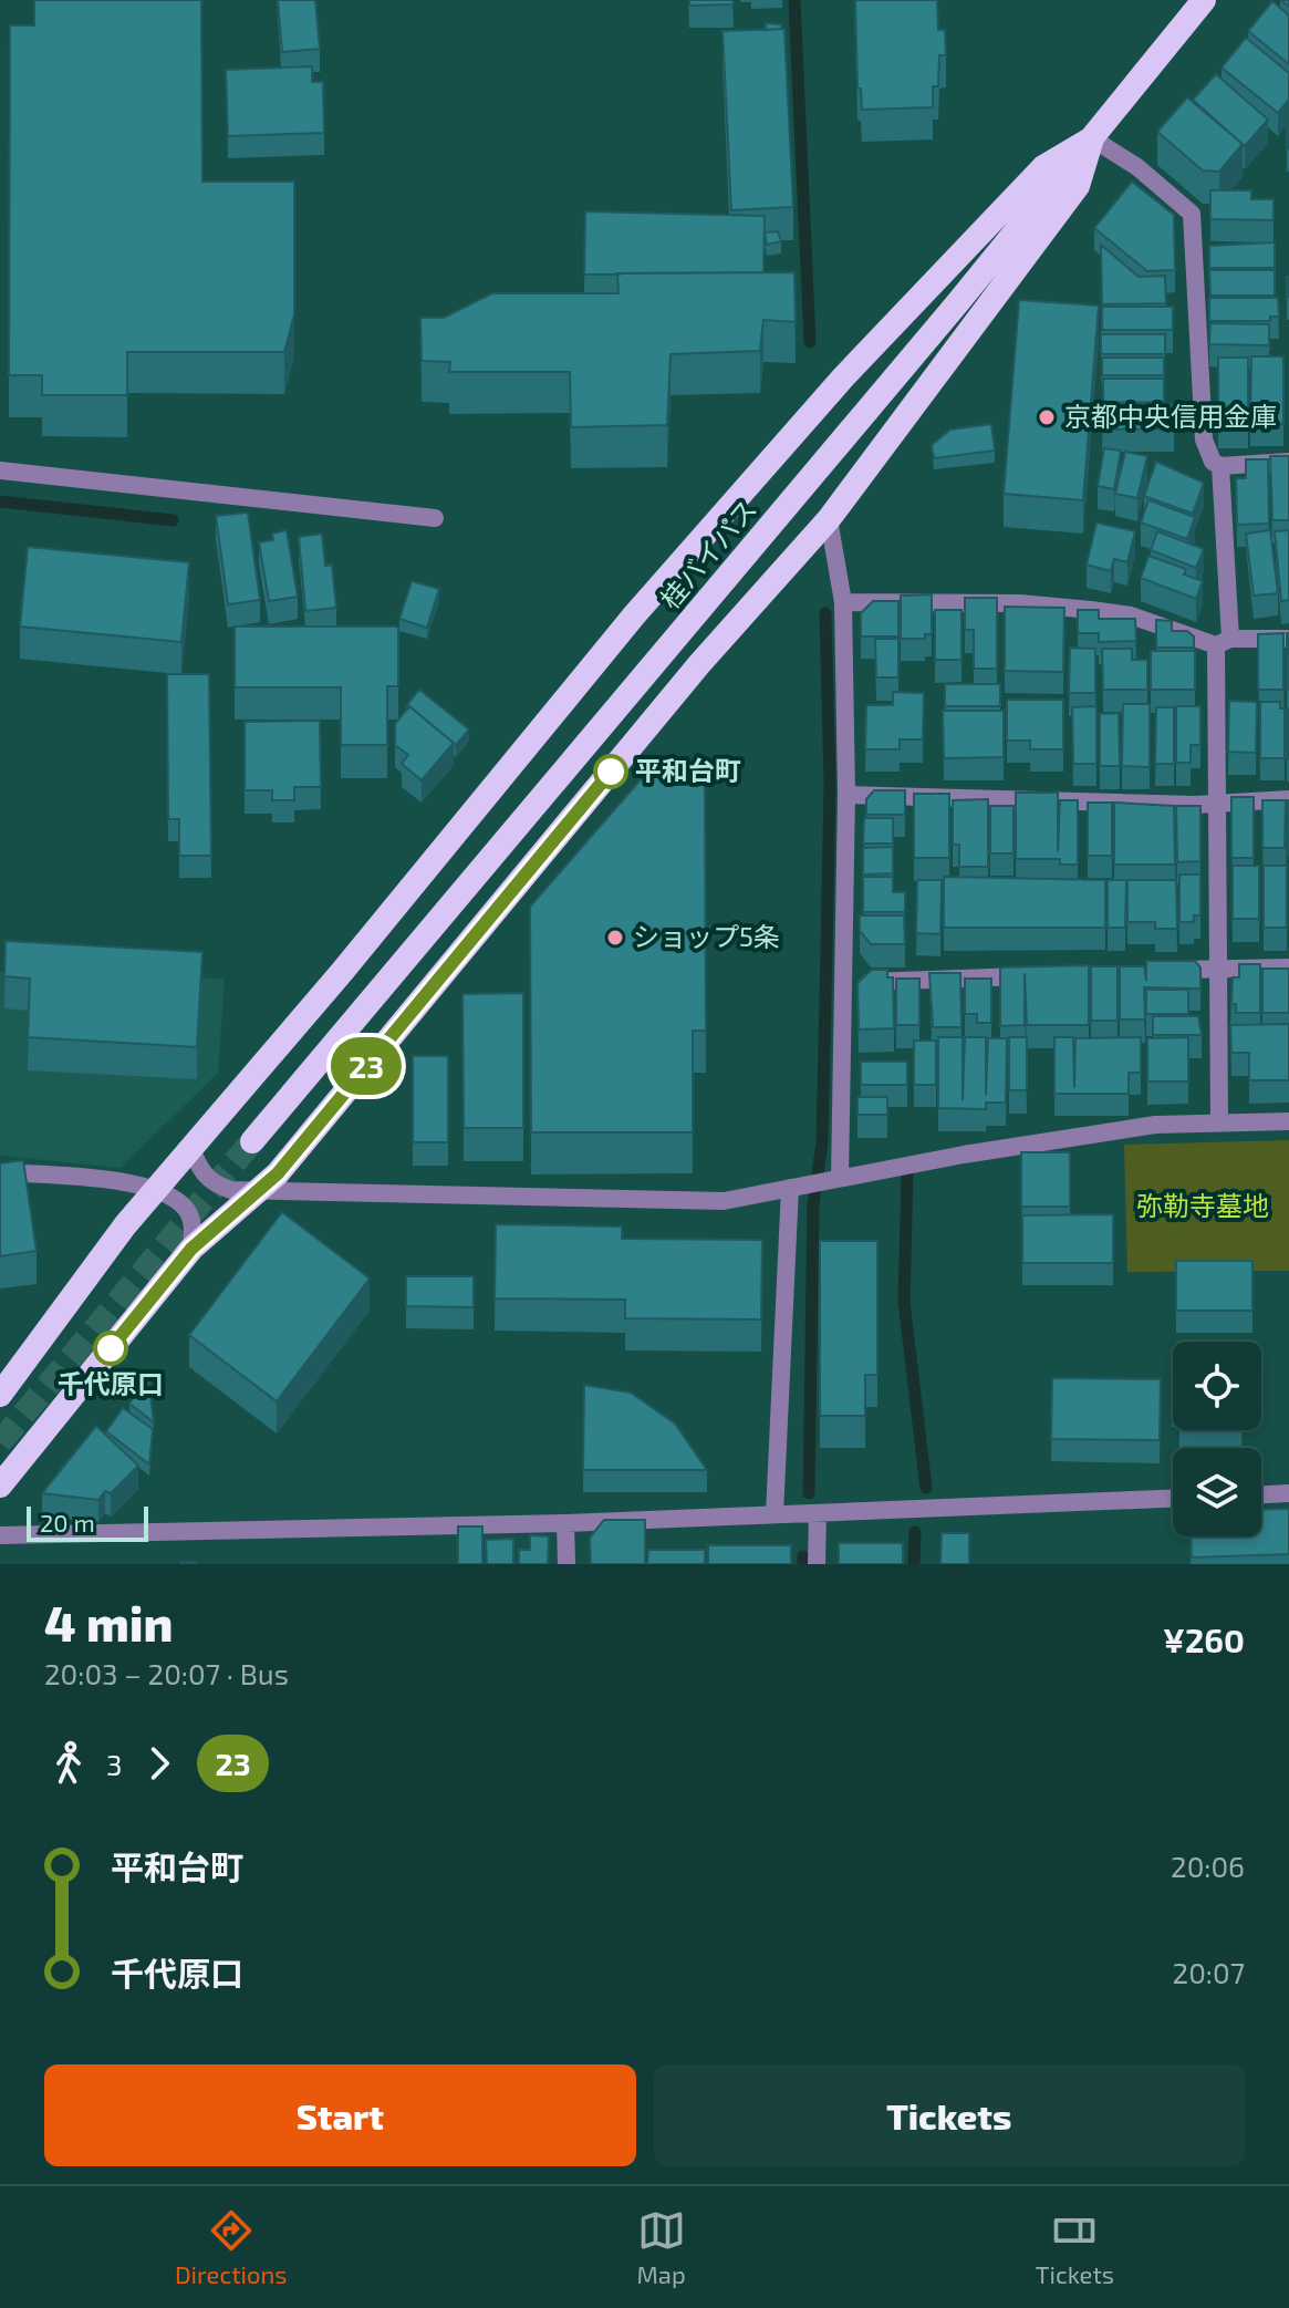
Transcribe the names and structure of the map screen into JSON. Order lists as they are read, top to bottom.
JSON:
{
  "streets": {
    "highway": ["桂バイパス"]
  },
  "parks": ["弥勒寺墓地"],
  "places": [
    "京都中央信用金庫",
    "平和台町",
    "ショップ5条",
    "千代原口"
  ],
  "lines": ["bus line 23"],
  "scale_bar": "20 m",
  "page": {
    "on_map": "23",
    "scale": "20 m",
    "heading": ["4 min", "20:03 – 20:07 · Bus", "¥260"],
    "legs": ["3", "23"],
    "list": [
      {
        "name": "平和台町",
        "value": "20:06"
      },
      {
        "name": "千代原口",
        "value": "20:07"
      }
    ],
    "buttons": ["Start", "Tickets"],
    "tabs": ["Directions", "Map", "Tickets"]
  }
}
